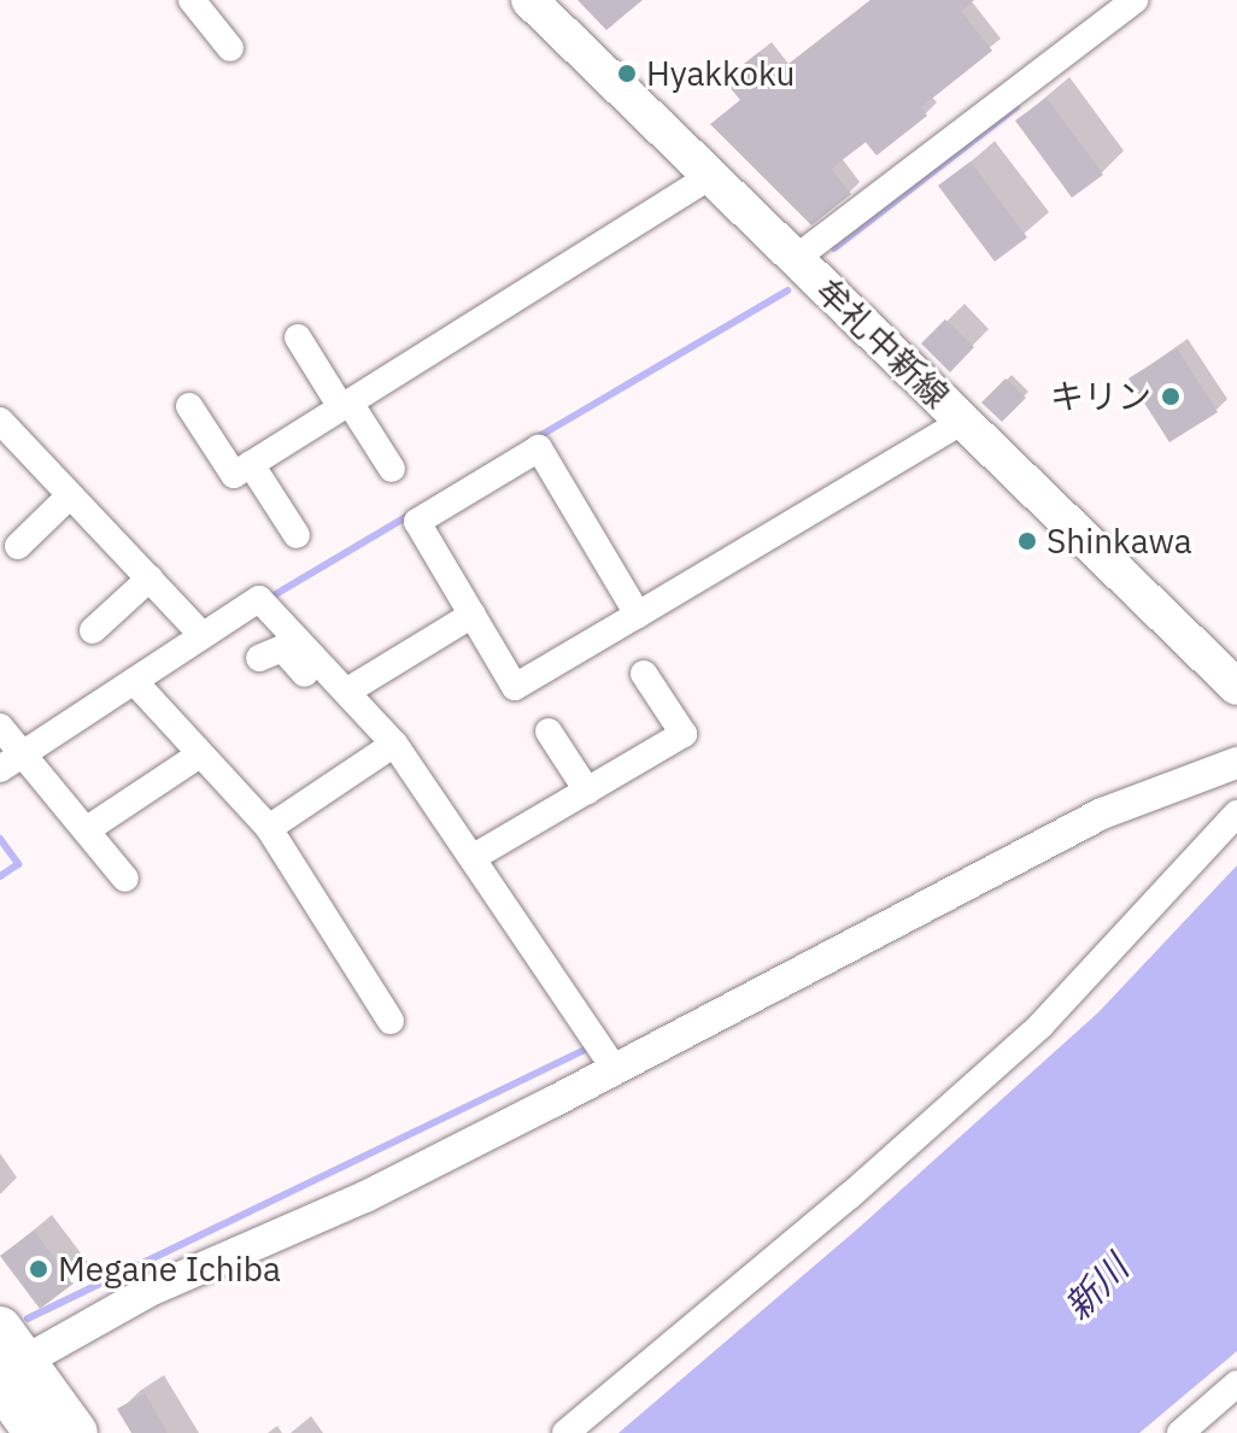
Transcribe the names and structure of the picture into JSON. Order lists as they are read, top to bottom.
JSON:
{
  "streets": {
    "main road": ["牟礼中新線"]
  },
  "water": ["新川"],
  "places": [
    "Hyakkoku",
    "キリン",
    "Shinkawa",
    "Megane Ichiba"
  ]
}
